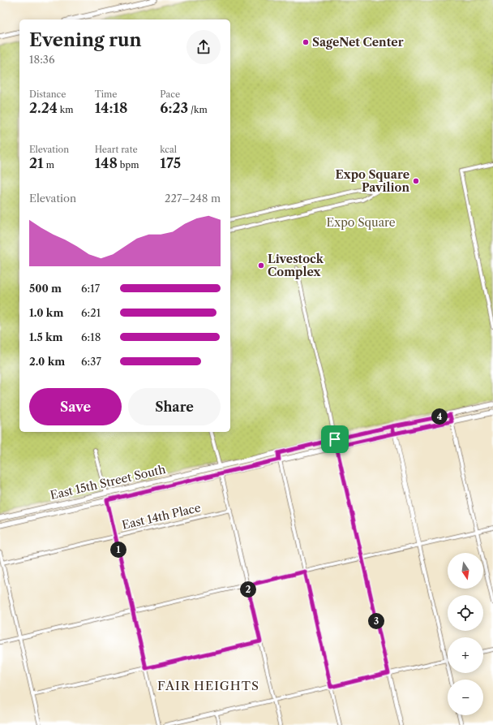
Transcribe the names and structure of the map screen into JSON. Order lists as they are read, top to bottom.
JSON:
{
  "streets": {
    "main road": ["East 15th Street South"],
    "street": ["East 14th Place"]
  },
  "districts": ["FAIR HEIGHTS"],
  "parks": ["Expo Square"],
  "places": ["SageNet Center", "Expo Square Pavilion", "Livestock Complex"],
  "north": "bottom",
  "page": {
    "heading": ["Evening run", "18:36"],
    "stats": [
      ["Distance", "2.24 km"],
      ["Time", "14:18"],
      ["Pace", "6:23 /km"],
      ["Elevation", "21 m"],
      ["Heart rate", "148 bpm"],
      ["kcal", "175"]
    ],
    "chart": ["Elevation", "227–248 m"],
    "list": [
      {
        "name": "500 m",
        "note": "6:17"
      },
      {
        "name": "1.0 km",
        "note": "6:21"
      },
      {
        "name": "1.5 km",
        "note": "6:18"
      },
      {
        "name": "2.0 km",
        "note": "6:37"
      }
    ],
    "buttons": ["Save", "Share"],
    "pins": [
      "4",
      "1",
      "2",
      "3"
    ],
    "map_buttons": ["+", "−"]
  }
}
